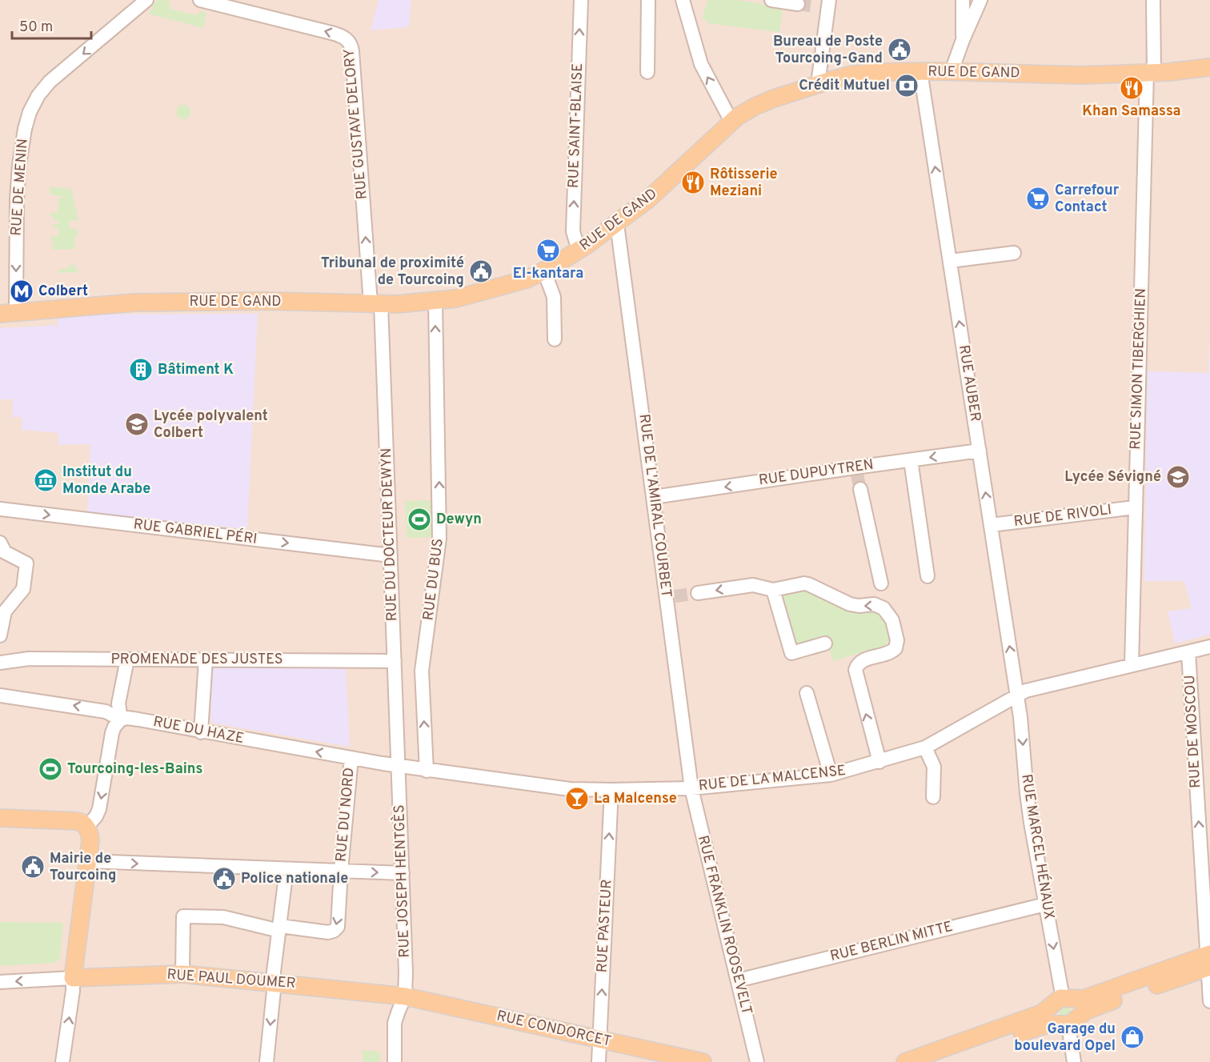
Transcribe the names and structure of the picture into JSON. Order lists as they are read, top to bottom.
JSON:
{
  "streets": {
    "main road": ["RUE DE GAND", "RUE PAUL DOUMER", "RUE CONDORCET"],
    "street": [
      "RUE GUSTAVE DELORY",
      "RUE SAINT-BLAISE",
      "RUE DE MENIN",
      "RUE SIMON TIBERGHIEN",
      "RUE AUBER",
      "RUE DUPUYTREN",
      "RUE DE L'AMIRAL COURBET",
      "RUE DE RIVOLI",
      "RUE GABRIEL PÉRI",
      "RUE DU DOCTEUR DEWYN",
      "RUE DU BUS",
      "PROMENADE DES JUSTES",
      "RUE DU HAZE",
      "RUE DE MOSCOU",
      "RUE DE LA MALCENSE",
      "RUE DU NORD",
      "RUE MARCEL HÉNAUX",
      "RUE JOSEPH HENTGÈS",
      "RUE FRANKLIN ROOSEVELT",
      "RUE PASTEUR",
      "RUE BERLIN MITTE"
    ]
  },
  "crossings": [
    ["RUE DE GAND", "RUE GUSTAVE DELORY"],
    ["RUE DE GAND", "RUE SAINT-BLAISE"],
    ["RUE DE GAND", "RUE DE MENIN"],
    ["RUE DE GAND", "RUE SIMON TIBERGHIEN"],
    ["RUE DE GAND", "RUE AUBER"],
    ["RUE DE GAND", "RUE DE L'AMIRAL COURBET"],
    ["RUE DE GAND", "RUE DU DOCTEUR DEWYN"],
    ["RUE DE GAND", "RUE DU BUS"],
    ["RUE GUSTAVE DELORY", "RUE DU DOCTEUR DEWYN"],
    ["RUE SIMON TIBERGHIEN", "RUE DE RIVOLI"],
    ["RUE SIMON TIBERGHIEN", "RUE DE LA MALCENSE"],
    ["RUE AUBER", "RUE DUPUYTREN"],
    ["RUE AUBER", "RUE DE RIVOLI"],
    ["RUE AUBER", "RUE DE LA MALCENSE"],
    ["RUE AUBER", "RUE MARCEL HÉNAUX"],
    ["RUE DUPUYTREN", "RUE DE L'AMIRAL COURBET"],
    ["RUE DE L'AMIRAL COURBET", "RUE DE LA MALCENSE"],
    ["RUE DE L'AMIRAL COURBET", "RUE FRANKLIN ROOSEVELT"],
    ["RUE GABRIEL PÉRI", "RUE DU DOCTEUR DEWYN"],
    ["RUE DU DOCTEUR DEWYN", "PROMENADE DES JUSTES"],
    ["RUE DU DOCTEUR DEWYN", "RUE DU HAZE"],
    ["RUE DU DOCTEUR DEWYN", "RUE DE LA MALCENSE"],
    ["RUE DU DOCTEUR DEWYN", "RUE JOSEPH HENTGÈS"],
    ["RUE DU BUS", "RUE DE LA MALCENSE"],
    ["RUE DU HAZE", "RUE DE LA MALCENSE"],
    ["RUE DU HAZE", "RUE DU NORD"],
    ["RUE DU HAZE", "RUE JOSEPH HENTGÈS"],
    ["RUE DE MOSCOU", "RUE DE LA MALCENSE"],
    ["RUE DE LA MALCENSE", "RUE MARCEL HÉNAUX"],
    ["RUE DE LA MALCENSE", "RUE JOSEPH HENTGÈS"],
    ["RUE DE LA MALCENSE", "RUE FRANKLIN ROOSEVELT"],
    ["RUE DE LA MALCENSE", "RUE PASTEUR"],
    ["RUE MARCEL HÉNAUX", "RUE BERLIN MITTE"],
    ["RUE JOSEPH HENTGÈS", "RUE PAUL DOUMER"],
    ["RUE JOSEPH HENTGÈS", "RUE CONDORCET"],
    ["RUE FRANKLIN ROOSEVELT", "RUE BERLIN MITTE"],
    ["RUE PASTEUR", "RUE CONDORCET"],
    ["RUE PAUL DOUMER", "RUE CONDORCET"]
  ],
  "one_way": [
    "RUE GUSTAVE DELORY",
    "RUE DE MENIN",
    "RUE AUBER",
    "RUE DUPUYTREN",
    "RUE GABRIEL PÉRI",
    "RUE DU BUS",
    "RUE DU HAZE",
    "RUE DE MOSCOU",
    "RUE MARCEL HÉNAUX",
    "RUE PASTEUR"
  ],
  "places": {
    "public building": [
      "Bureau de Poste Tourcoing-Gand",
      "Tribunal de proximité de Tourcoing",
      "Mairie de Tourcoing",
      "Police nationale"
    ],
    "bank": ["Crédit Mutuel"],
    "restaurant": ["Khan Samassa", "Rôtisserie Meziani"],
    "supermarket": ["Carrefour Contact", "El-kantara"],
    "metro station": ["Colbert"],
    "building": ["Bâtiment K"],
    "school or university": ["Lycée polyvalent Colbert", "Lycée Sévigné"],
    "museum": ["Institut du Monde Arabe"],
    "sports": ["Dewyn", "Tourcoing-les-Bains"],
    "bar": ["La Malcense"],
    "shop": ["Garage du boulevard Opel"]
  },
  "scale_bar": "50 m"
}
